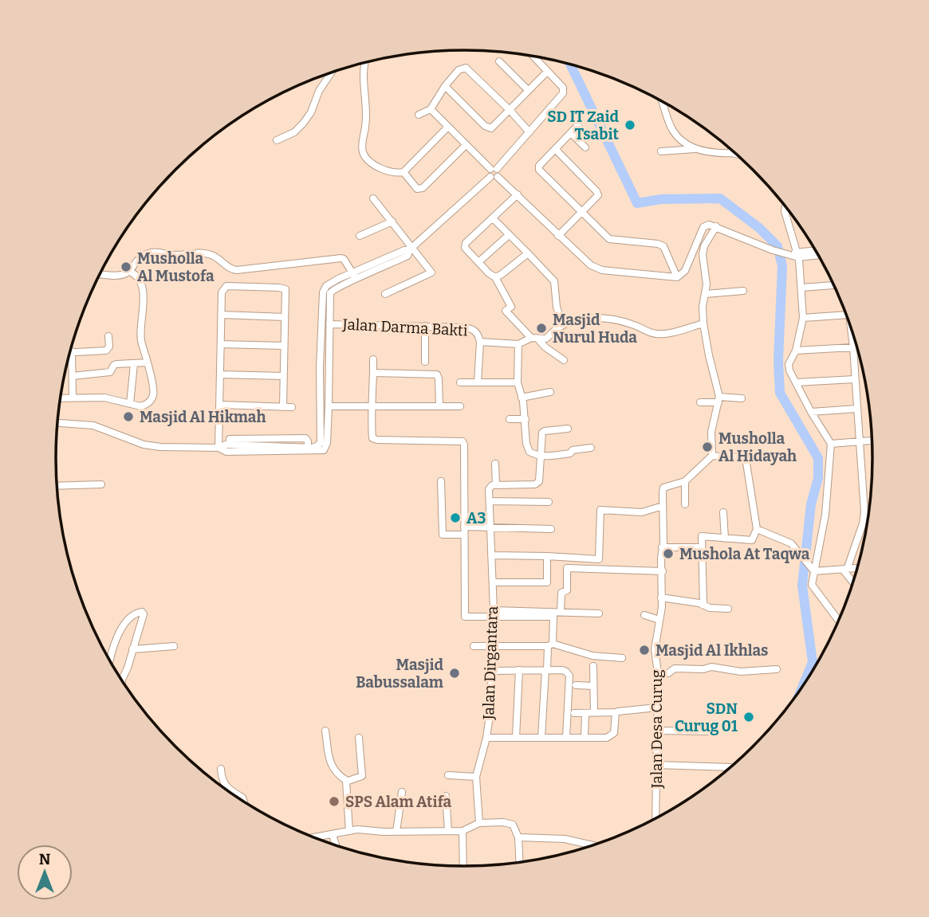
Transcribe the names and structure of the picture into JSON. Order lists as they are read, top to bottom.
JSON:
{
  "streets": {
    "street": ["Jalan Darma Bakti", "Jalan Dirgantara", "Jalan Desa Curug"]
  },
  "places": [
    "SD IT Zaid Tsabit",
    "Musholla Al Mustofa",
    "Masjid Nurul Huda",
    "Masjid Al Hikmah",
    "Musholla Al Hidayah",
    "A3",
    "Mushola At Taqwa",
    "Masjid Al Ikhlas",
    "Masjid Babussalam",
    "SDN Curug 01",
    "SPS Alam Atifa"
  ],
  "north": "top"
}
